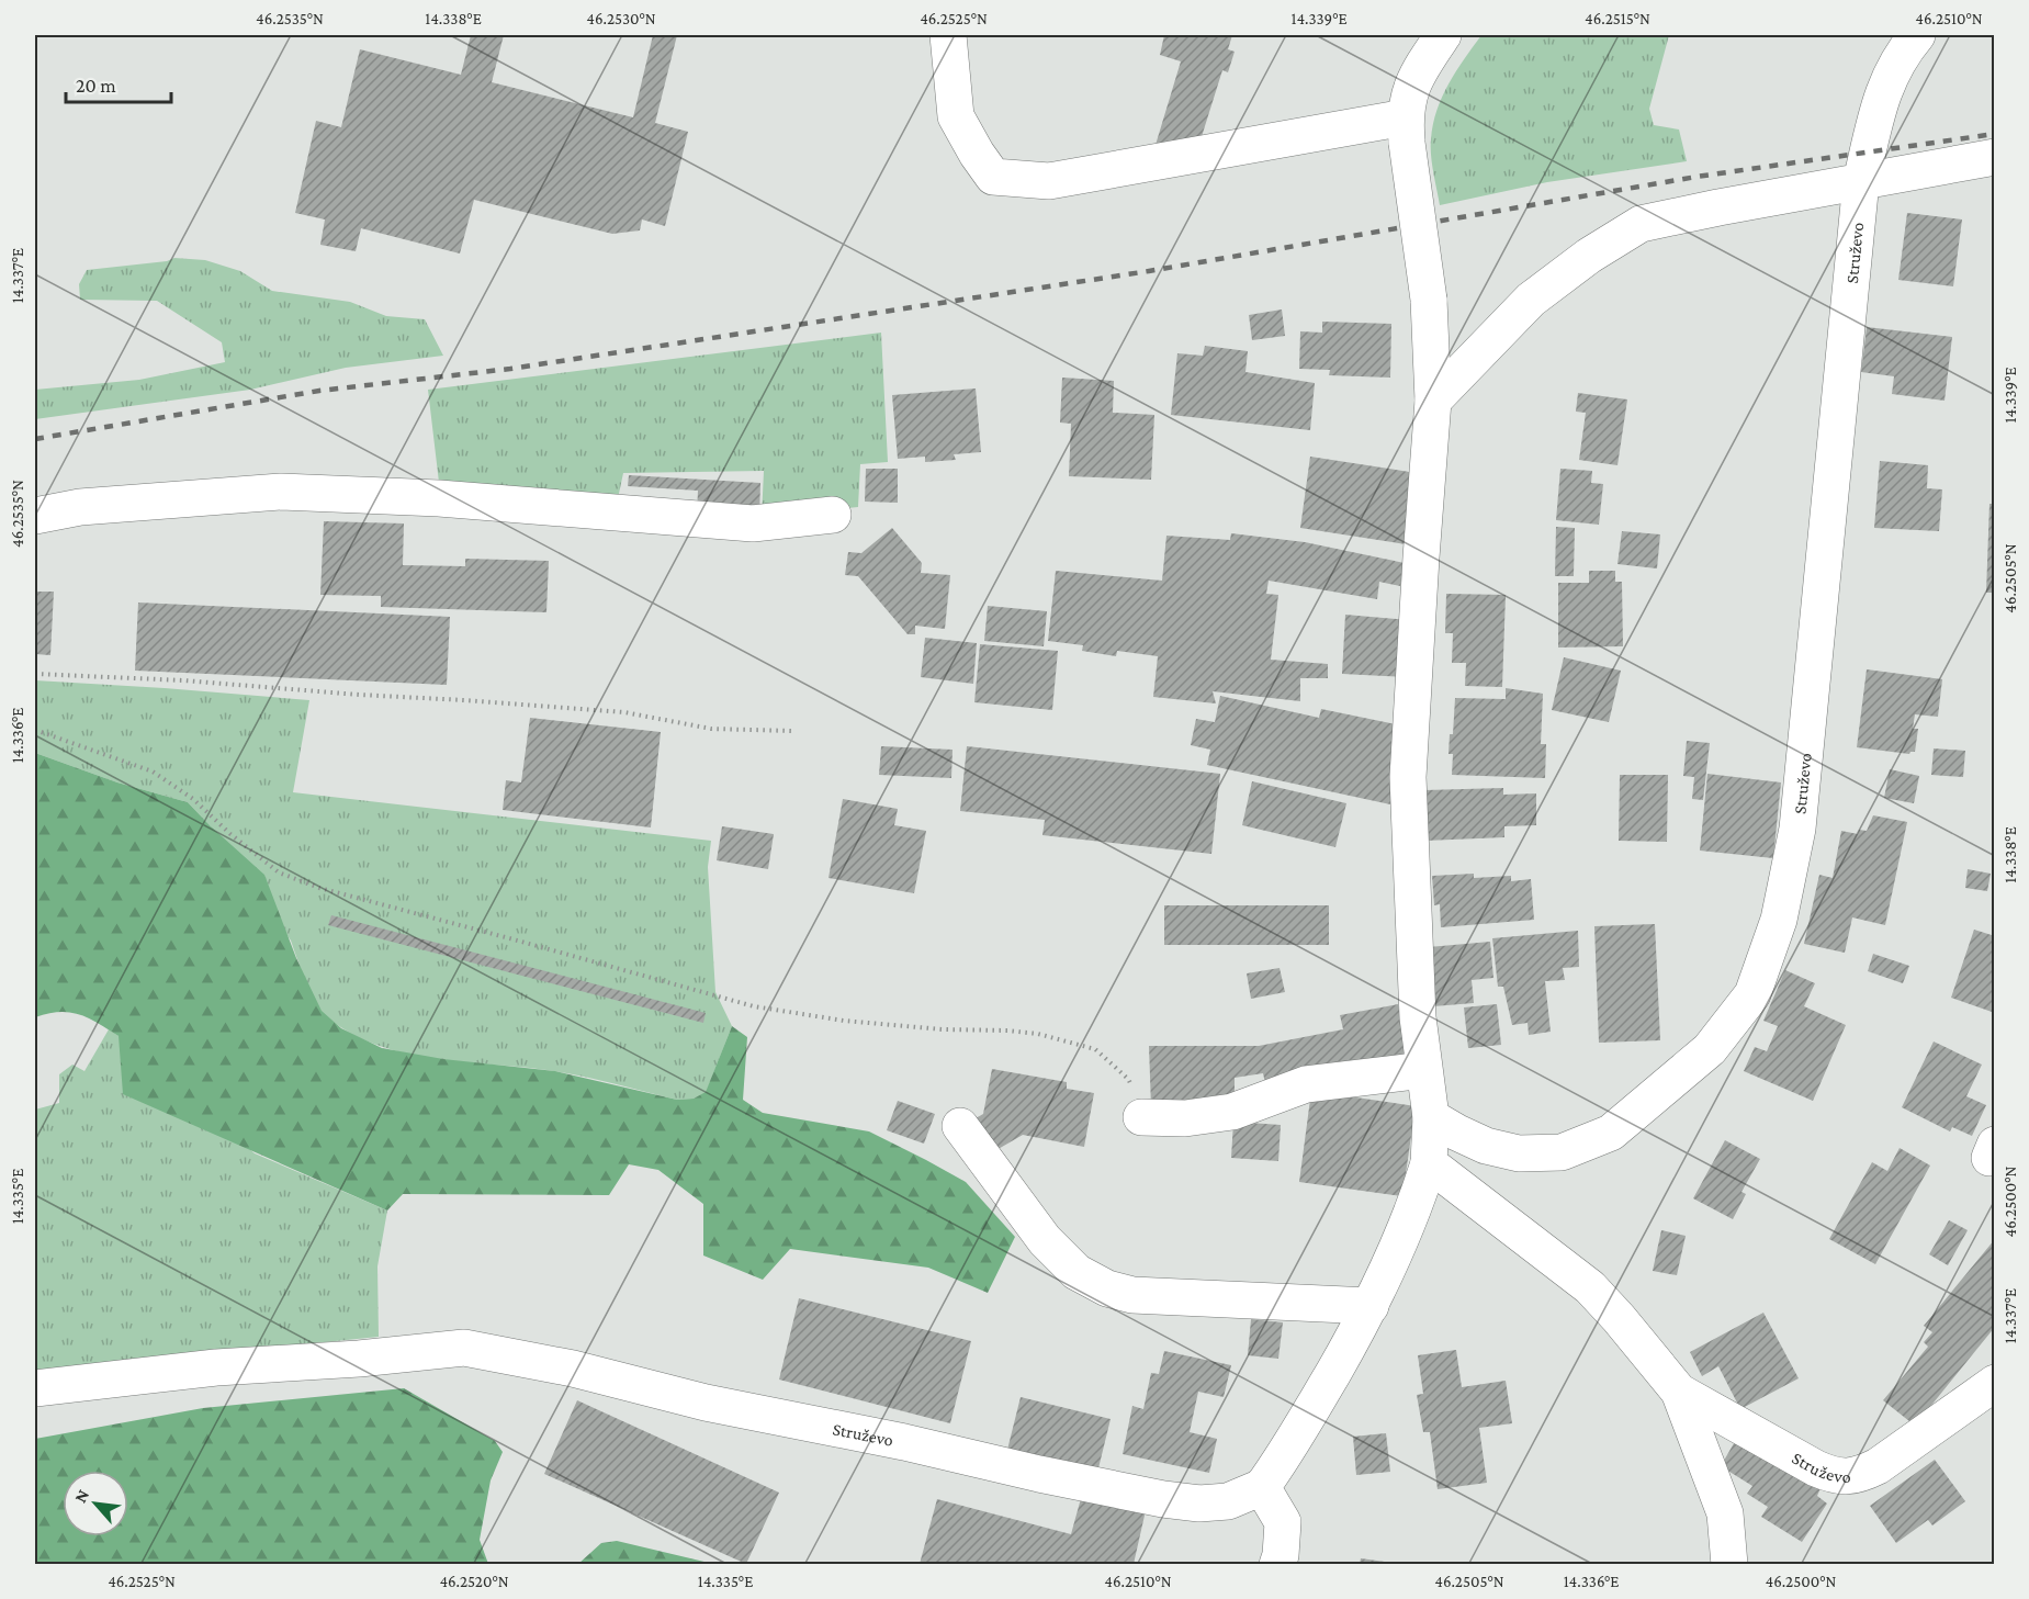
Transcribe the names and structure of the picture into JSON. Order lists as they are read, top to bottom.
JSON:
{
  "streets": {
    "street": ["Struževo"]
  },
  "scale_bar": "20 m",
  "north": "top left",
  "coordinates": [
    "46.2535°N",
    "14.338°E",
    "46.2530°N",
    "46.2525°N",
    "14.339°E",
    "46.2515°N",
    "46.2510°N",
    "14.337°E",
    "46.2505°N",
    "14.336°E",
    "14.335°E",
    "46.2500°N",
    "46.2520°N"
  ]
}
